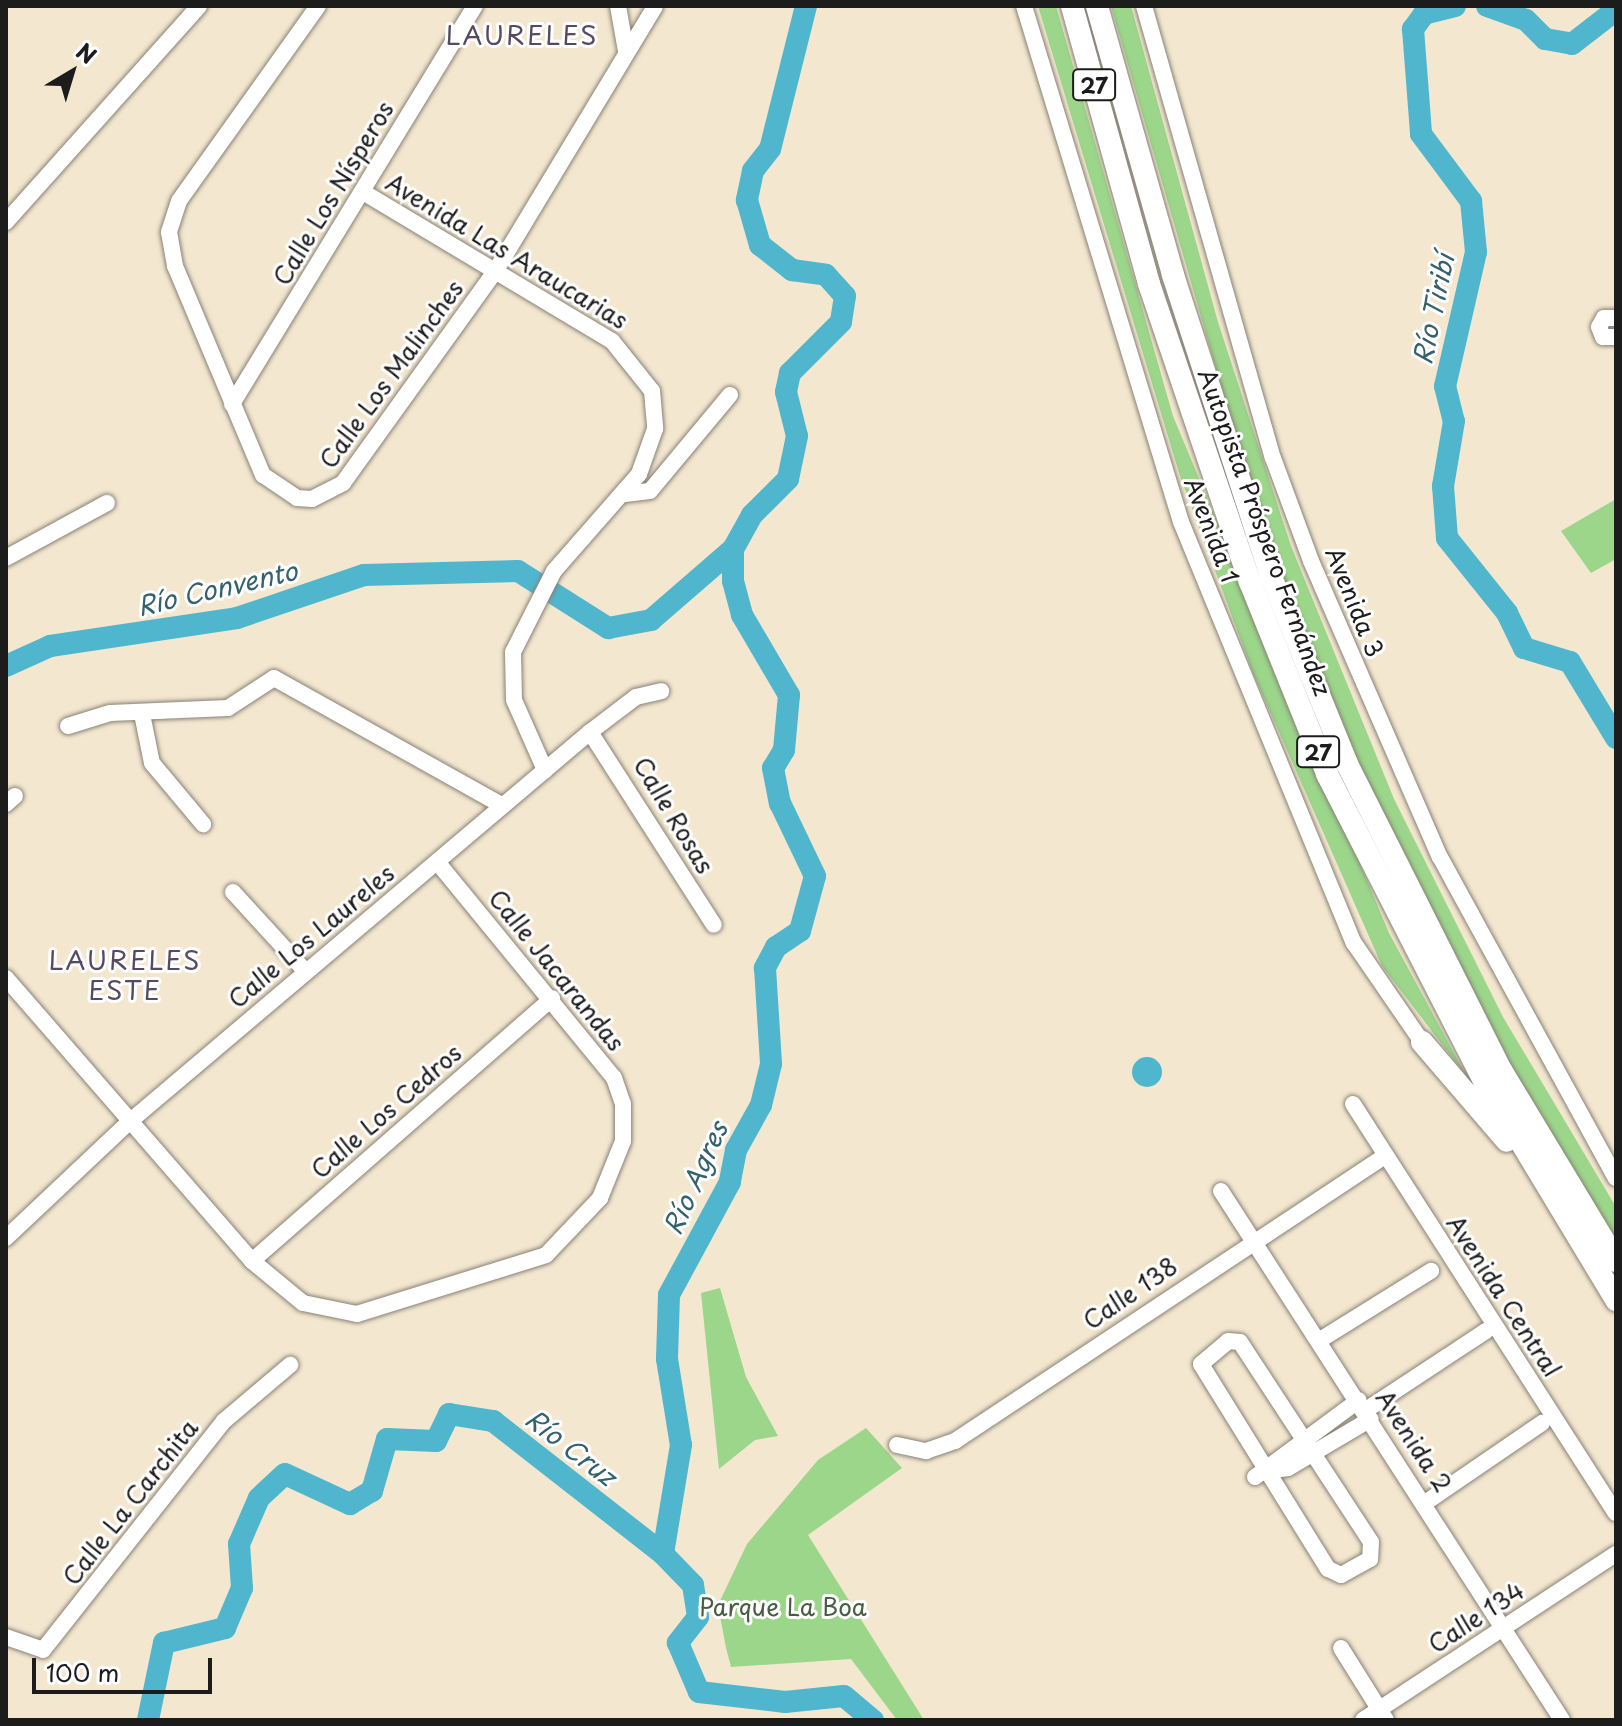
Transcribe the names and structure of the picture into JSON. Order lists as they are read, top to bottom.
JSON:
{
  "streets": {
    "highway": ["27", "Autopista Próspero Fernández"],
    "street": [
      "Calle Los Nísperos",
      "Avenida Las Araucarias",
      "Calle Los Malinches",
      "Avenida 1",
      "Avenida 3",
      "Calle Rosas",
      "Calle Los Laureles",
      "Calle Jacarandas",
      "Calle Los Cedros",
      "Calle 138",
      "Avenida Central",
      "Avenida 2",
      "Calle La Carchita",
      "Calle 134"
    ]
  },
  "crossings": [
    ["Calle Los Nísperos", "Avenida Las Araucarias"],
    ["Calle Los Nísperos", "Calle Los Malinches"],
    ["Avenida Las Araucarias", "Calle Los Malinches"],
    ["Avenida Las Araucarias", "Calle Los Laureles"],
    ["Calle Rosas", "Calle Los Laureles"],
    ["Calle Los Laureles", "Calle Jacarandas"],
    ["Calle Jacarandas", "Calle Los Cedros"],
    ["Calle 138", "Avenida Central"],
    ["Calle 138", "Avenida 2"],
    ["Avenida 2", "Calle 134"]
  ],
  "districts": ["LAURELES", "LAURELES ESTE"],
  "water": [
    "Río Tiribí",
    "Río Convento",
    "Río Agres",
    "Río Cruz"
  ],
  "parks": ["Parque La Boa"],
  "scale_bar": "100 m",
  "north": "top right"
}
